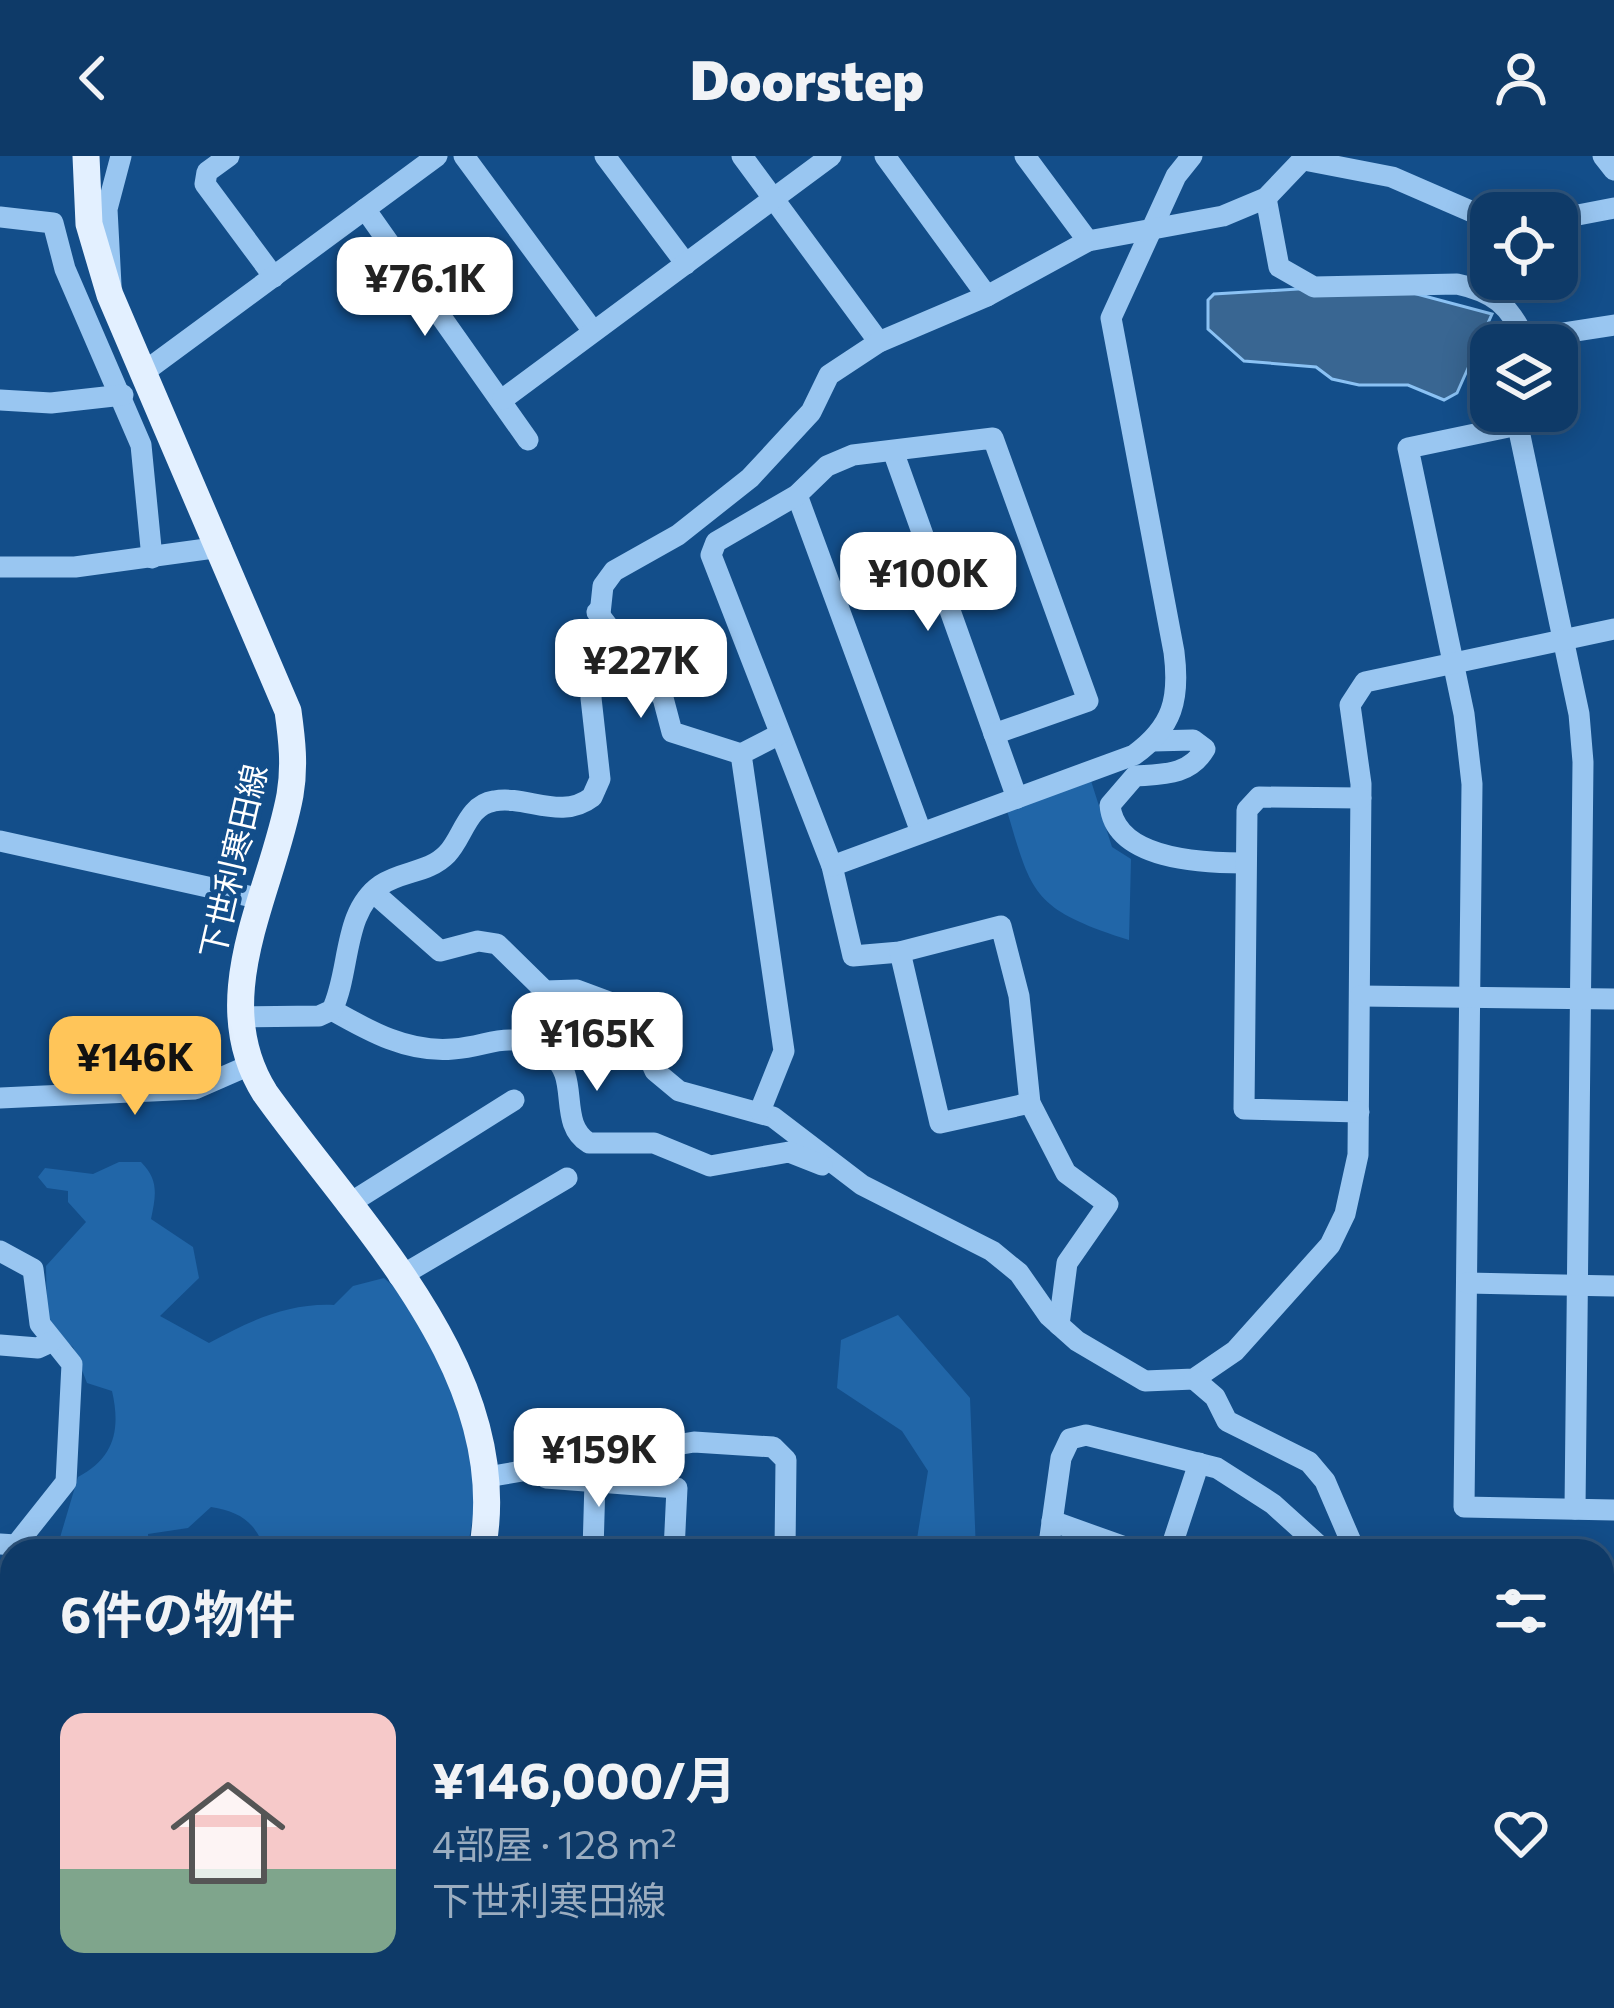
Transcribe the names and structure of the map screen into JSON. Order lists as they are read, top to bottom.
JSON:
{
  "streets": {
    "main road": ["下世利寒田線"]
  },
  "page": {
    "header": "Doorstep",
    "price": [
      "¥76.1K",
      "¥100K",
      "¥227K",
      "¥165K",
      "¥146K",
      "¥159K"
    ],
    "heading": "6件の物件",
    "list": [
      {
        "name": "¥146,000/月",
        "note": "4部屋 · 128 m² · 下世利寒田線"
      }
    ]
  }
}
